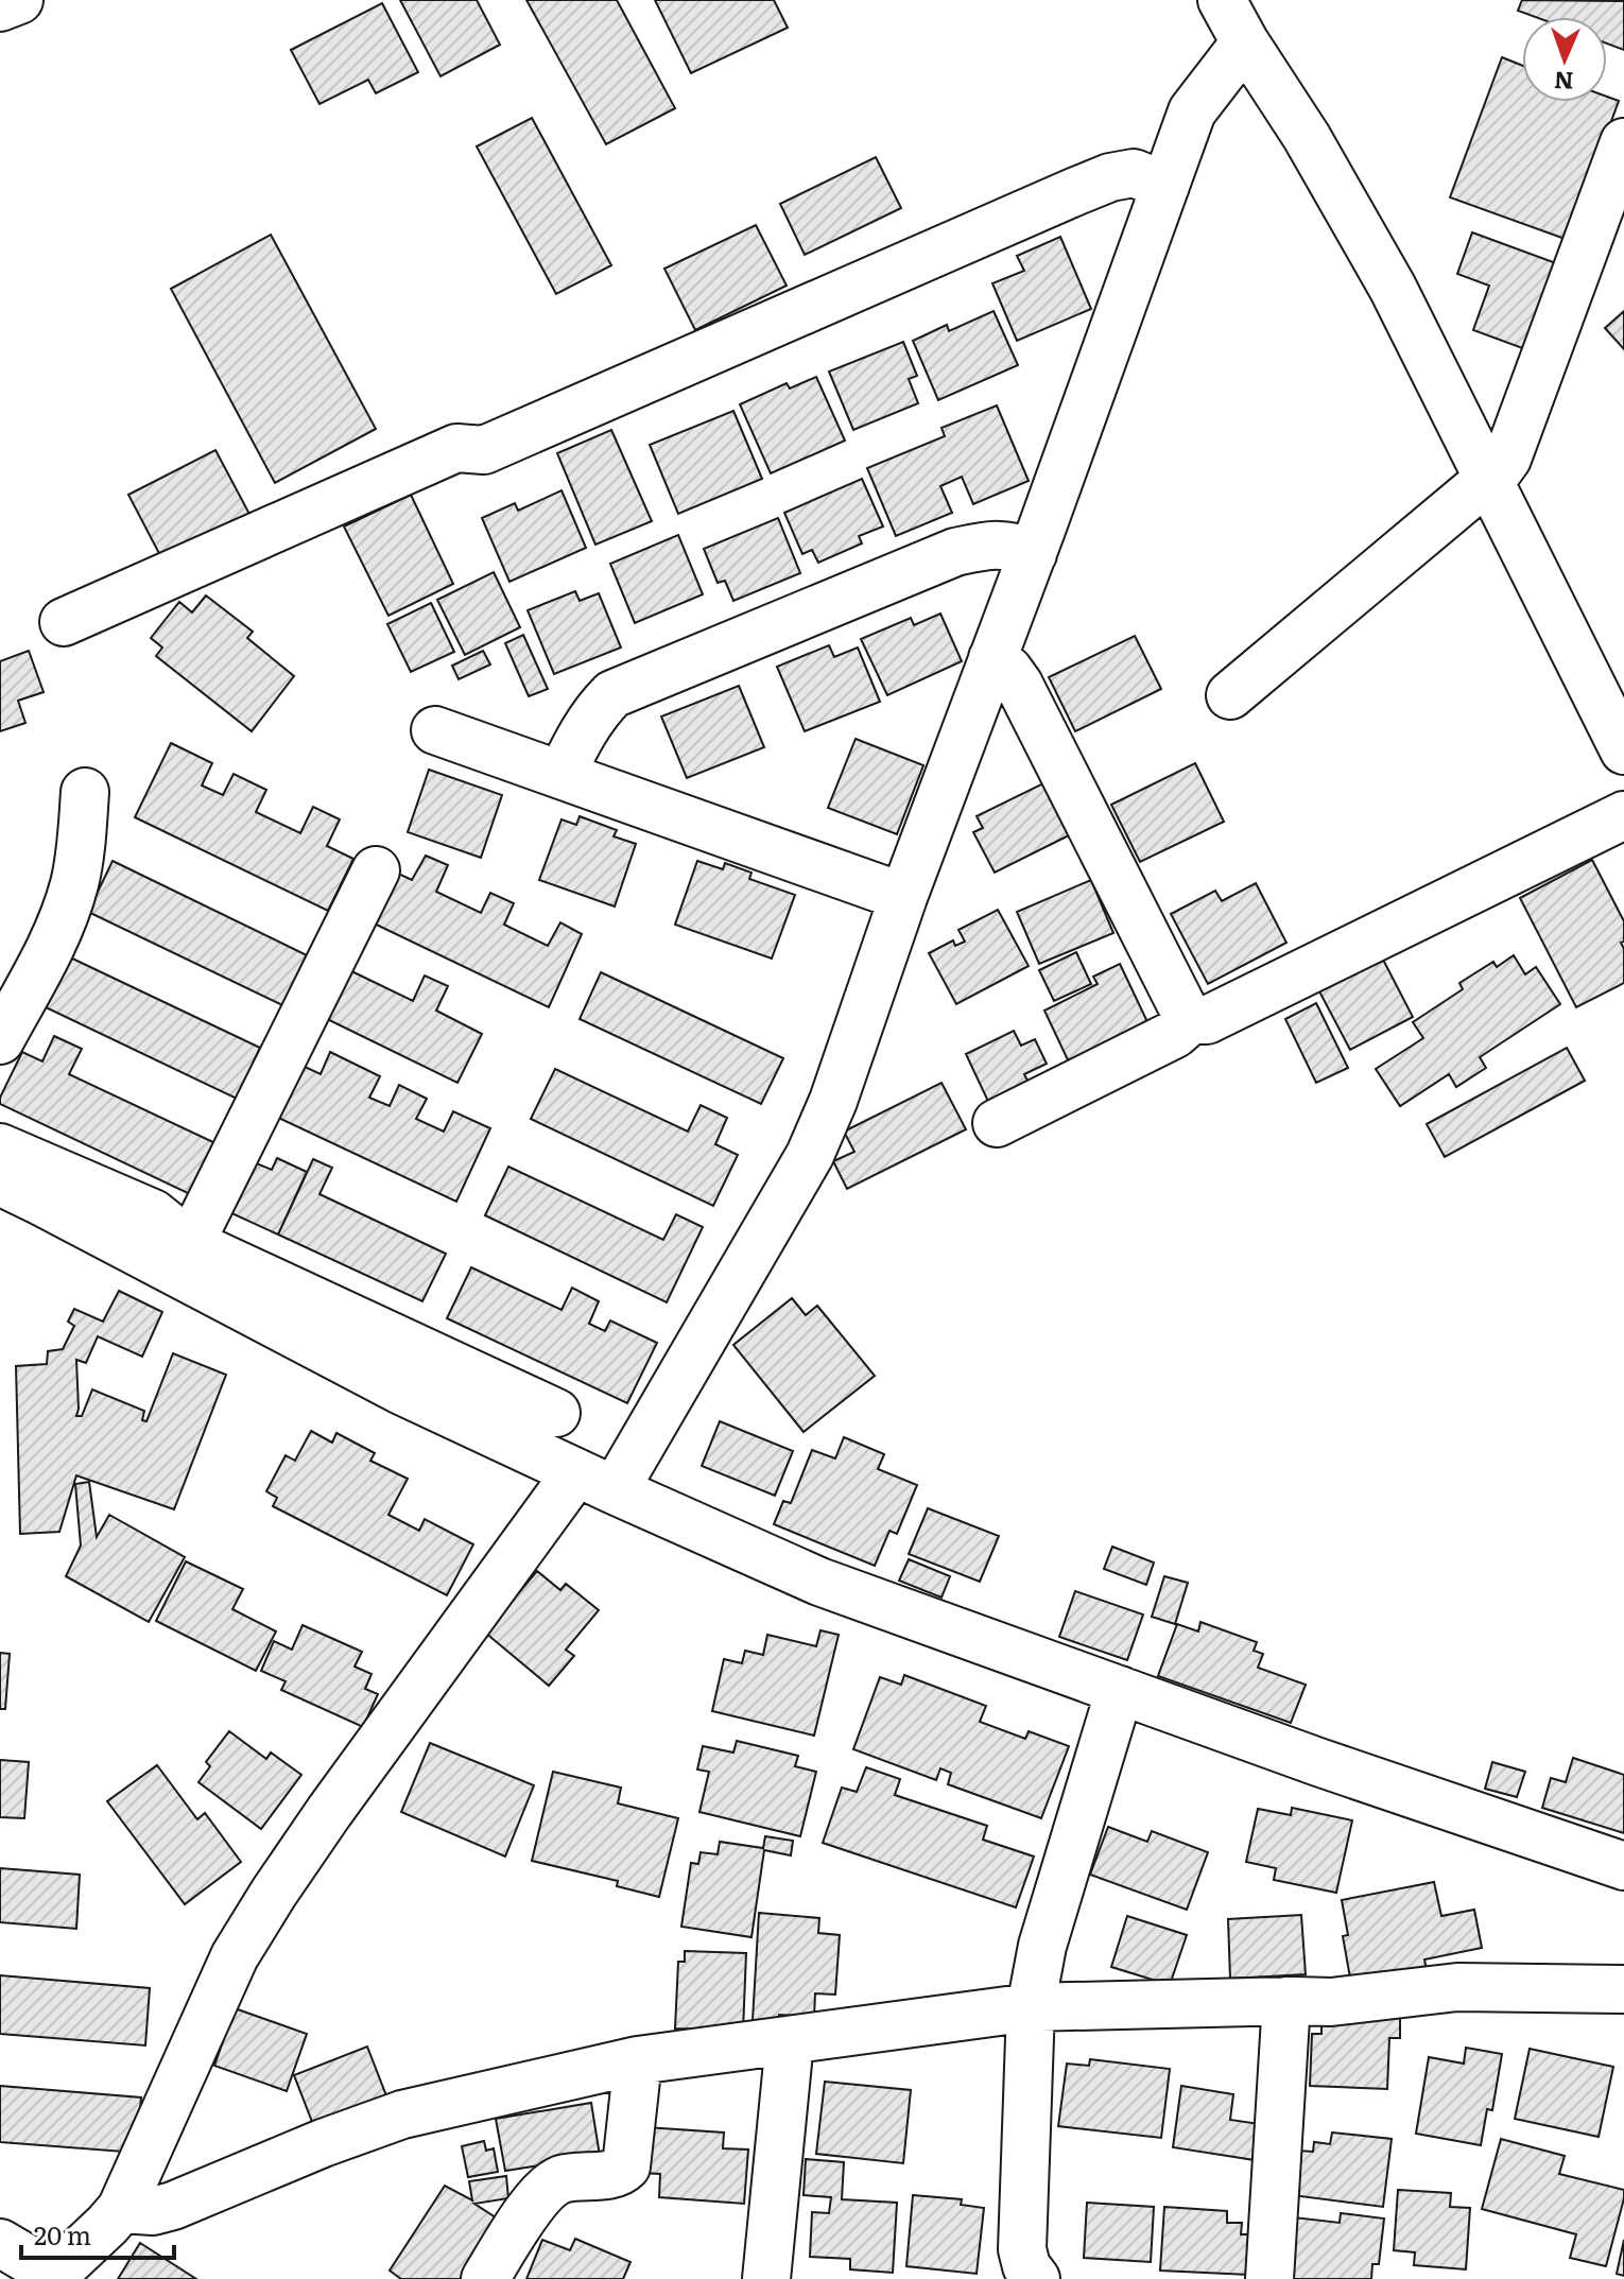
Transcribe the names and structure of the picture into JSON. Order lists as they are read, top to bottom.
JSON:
{
  "scale_bar": "20 m",
  "north": "bottom"
}
